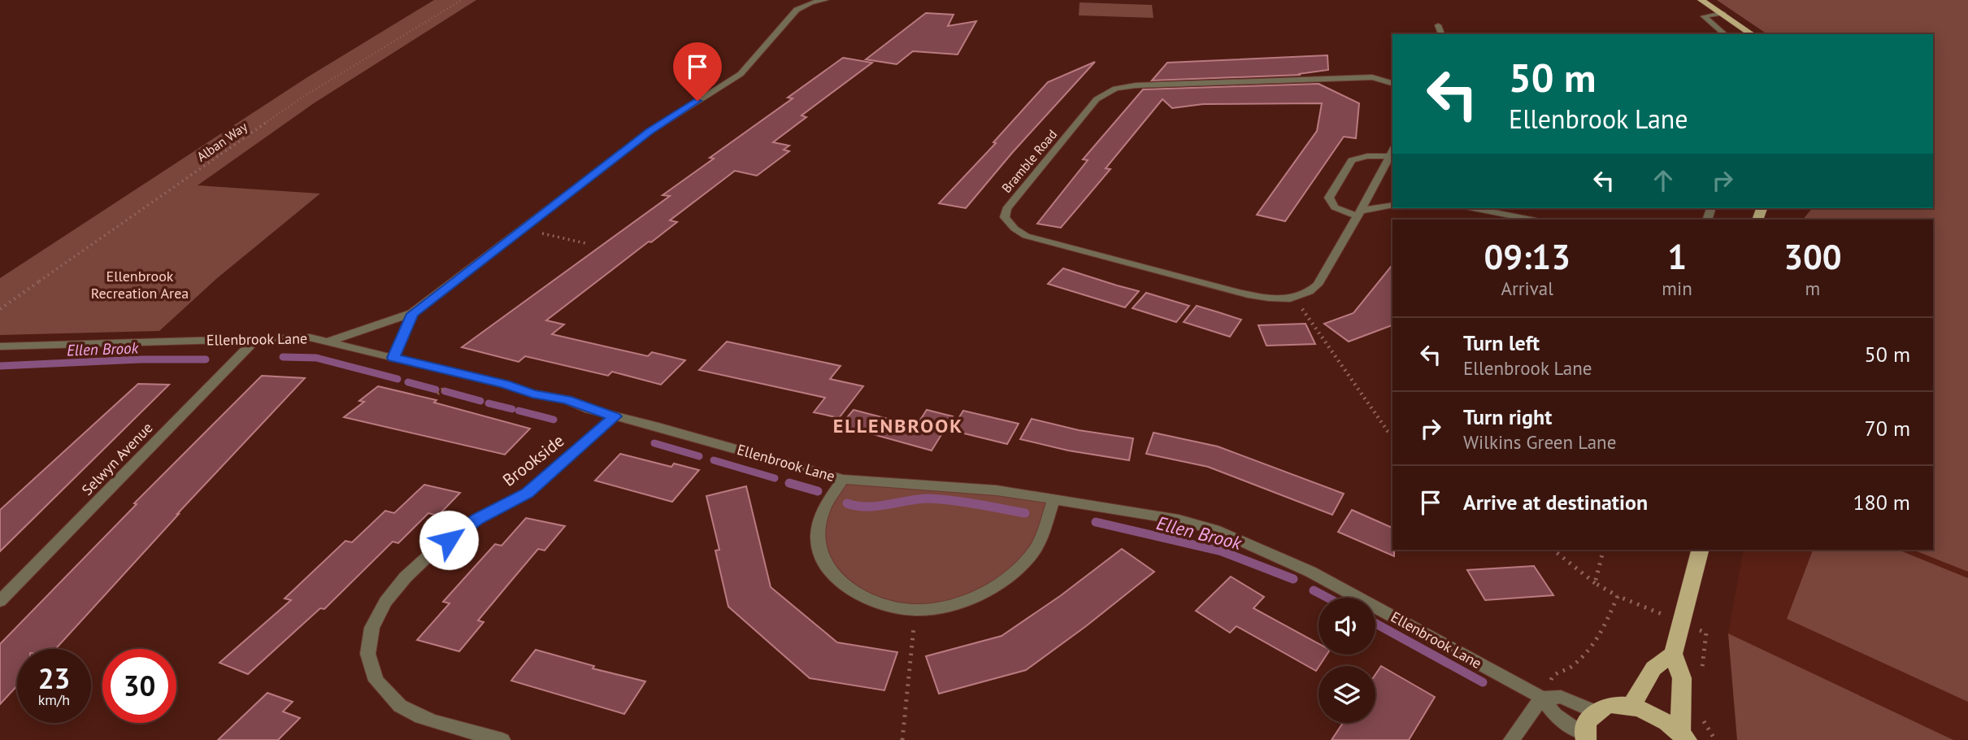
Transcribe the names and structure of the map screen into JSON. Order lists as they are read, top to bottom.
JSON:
{
  "streets": {
    "street": [
      "Bramble Road",
      "Ellenbrook Lane",
      "Selwyn Avenue",
      "Brookside"
    ],
    "path": ["Alban Way"]
  },
  "crossings": [
    ["Ellenbrook Lane", "Selwyn Avenue"],
    ["Ellenbrook Lane", "Brookside"]
  ],
  "districts": ["ELLENBROOK"],
  "water": ["Ellen Brook"],
  "parks": ["Ellenbrook Recreation Area"],
  "page": {
    "turn": ["50 m", "Ellenbrook Lane"],
    "eta": [
      "09:13",
      "Arrival",
      "1",
      "min",
      "300",
      "m"
    ],
    "list": [
      {
        "name": "Turn left",
        "note": "Ellenbrook Lane",
        "value": "50 m"
      },
      {
        "name": "Turn right",
        "note": "Wilkins Green Lane",
        "value": "70 m"
      },
      {
        "name": "Arrive at destination",
        "value": "180 m"
      }
    ],
    "speed": "23 km/h",
    "limit": "30"
  }
}
